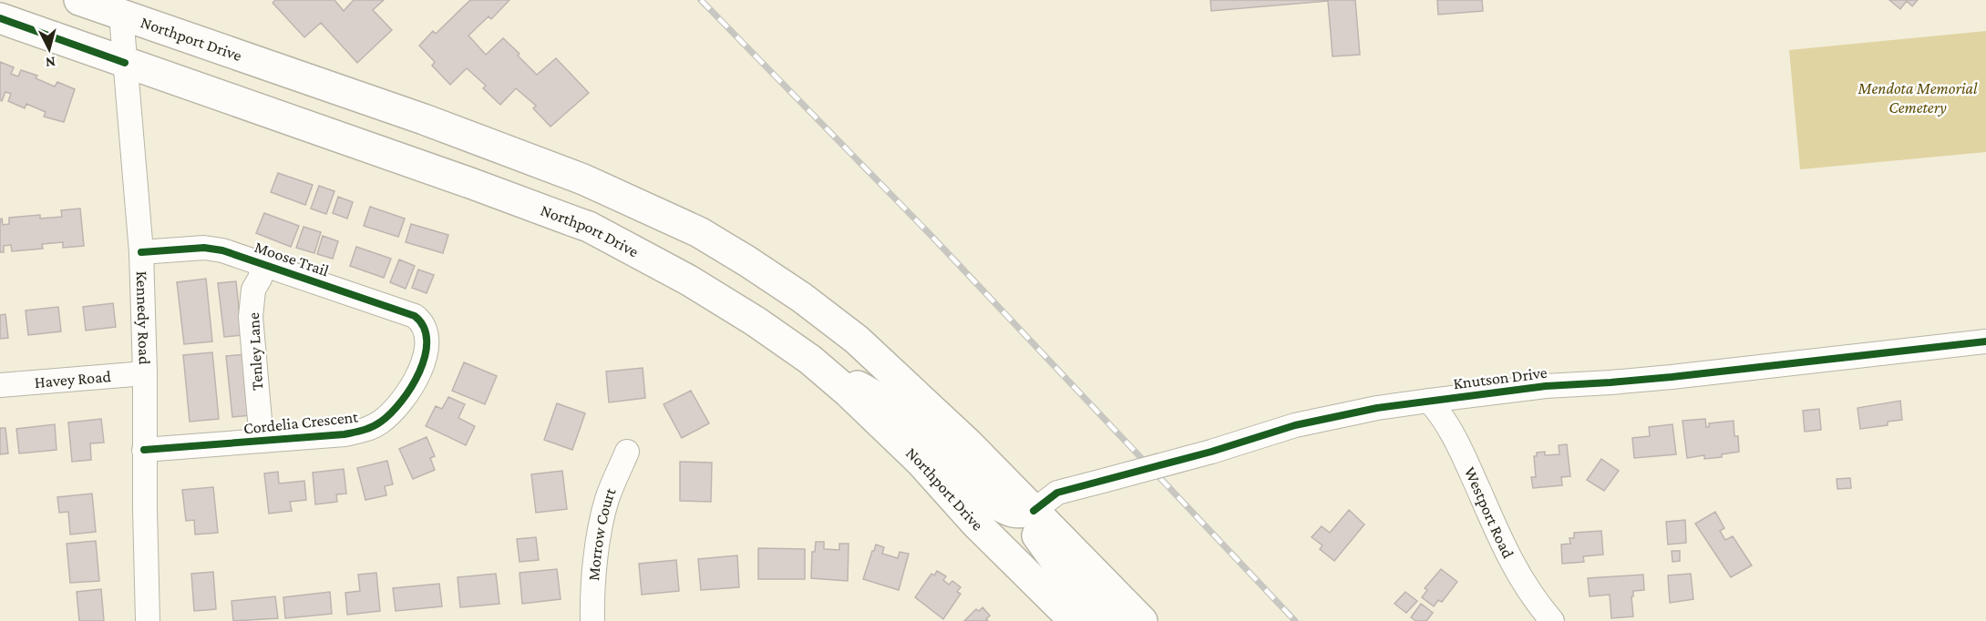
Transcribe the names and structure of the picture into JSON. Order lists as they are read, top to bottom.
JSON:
{
  "streets": {
    "main road": ["Northport Drive"],
    "street": [
      "Moose Trail",
      "Kennedy Road",
      "Tenley Lane",
      "Knutson Drive",
      "Havey Road",
      "Cordelia Crescent",
      "Westport Road",
      "Morrow Court"
    ]
  },
  "crossings": [
    ["Northport Drive", "Kennedy Road"],
    ["Northport Drive", "Knutson Drive"],
    ["Moose Trail", "Kennedy Road"],
    ["Moose Trail", "Tenley Lane"],
    ["Moose Trail", "Cordelia Crescent"],
    ["Kennedy Road", "Havey Road"],
    ["Kennedy Road", "Cordelia Crescent"],
    ["Tenley Lane", "Cordelia Crescent"],
    ["Knutson Drive", "Westport Road"]
  ],
  "parks": ["Mendota Memorial Cemetery"],
  "north": "bottom"
}
